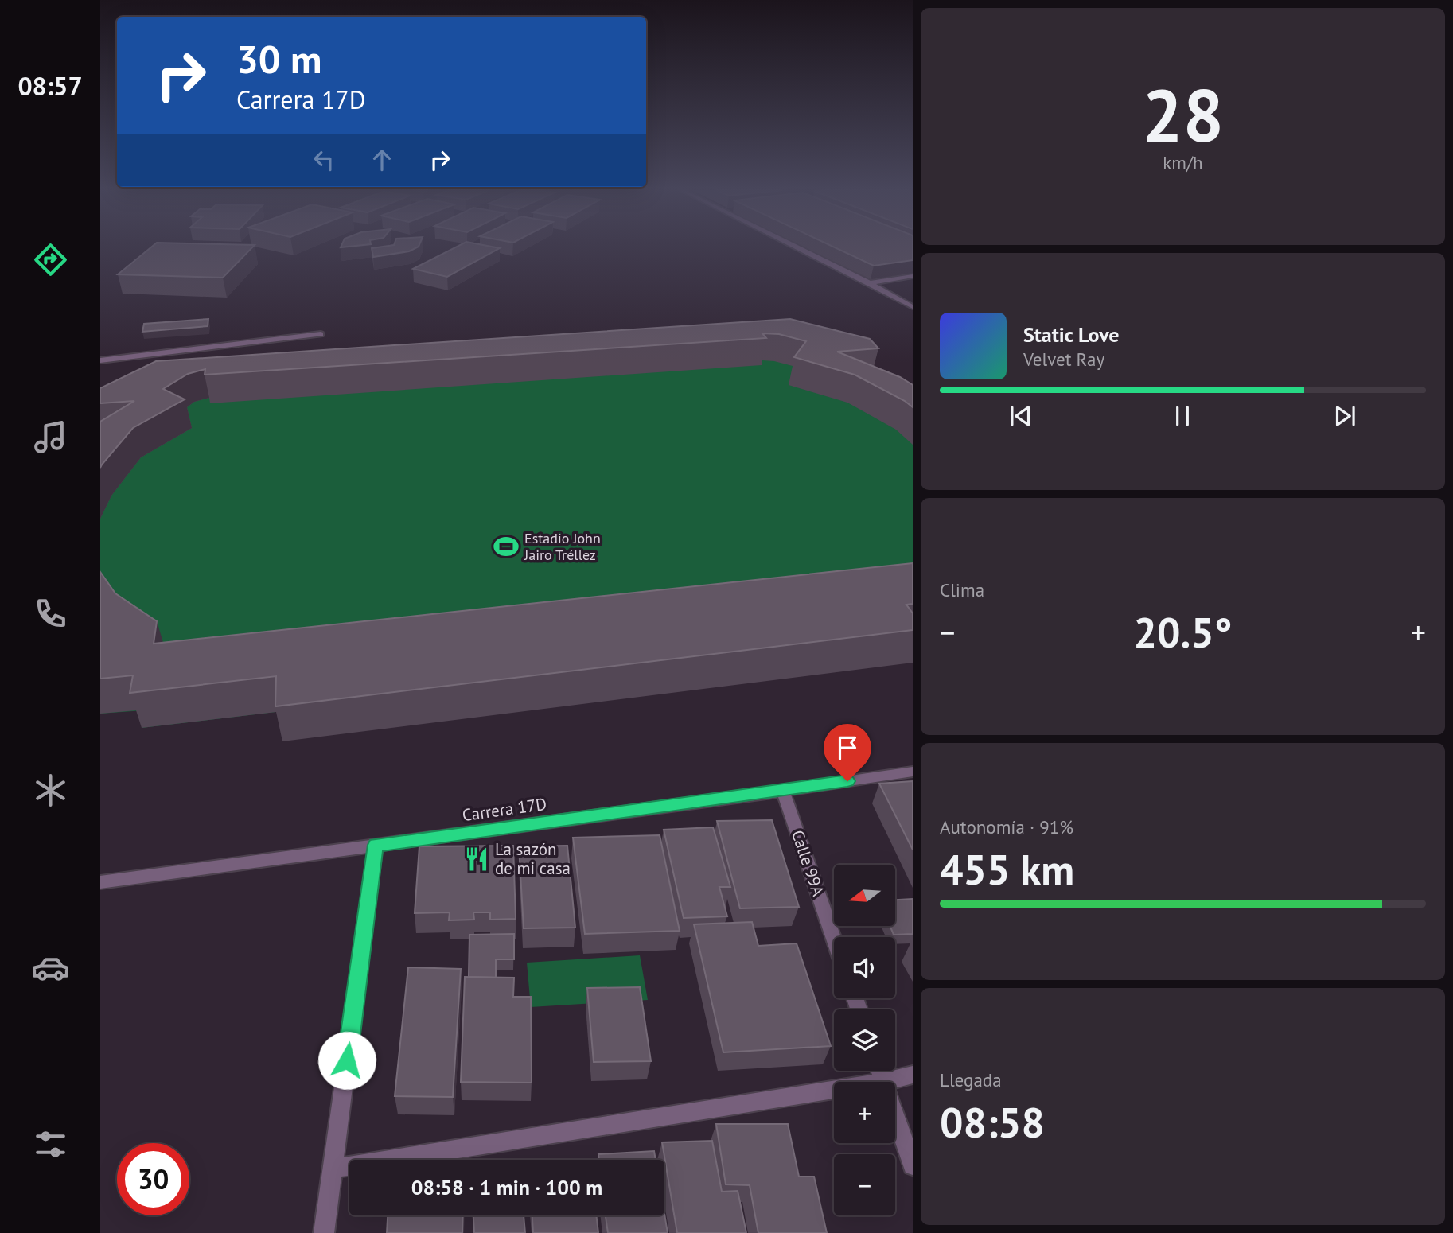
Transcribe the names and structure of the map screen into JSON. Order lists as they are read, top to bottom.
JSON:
{
  "streets": {
    "street": ["Carrera 17D", "Calle 99A"]
  },
  "crossings": [
    ["Carrera 17D", "Calle 99A"]
  ],
  "places": {
    "sports": ["Estadio John Jairo Tréllez"],
    "restaurant": ["La sazón de mi casa"]
  },
  "north": "left",
  "page": {
    "tabs": "08:57",
    "tile": [
      ["28", "km/h"],
      "Clima",
      ["Autonomía · 91%", "455 km"],
      ["Llegada", "08:58"]
    ],
    "turn": ["30 m", "Carrera 17D"],
    "song": ["Static Love", "Velvet Ray"],
    "heat": ["−", "20.5°", "+"],
    "map_buttons": ["+", "−"],
    "limit": "30",
    "trip": "08:58 · 1 min · 100 m"
  }
}
